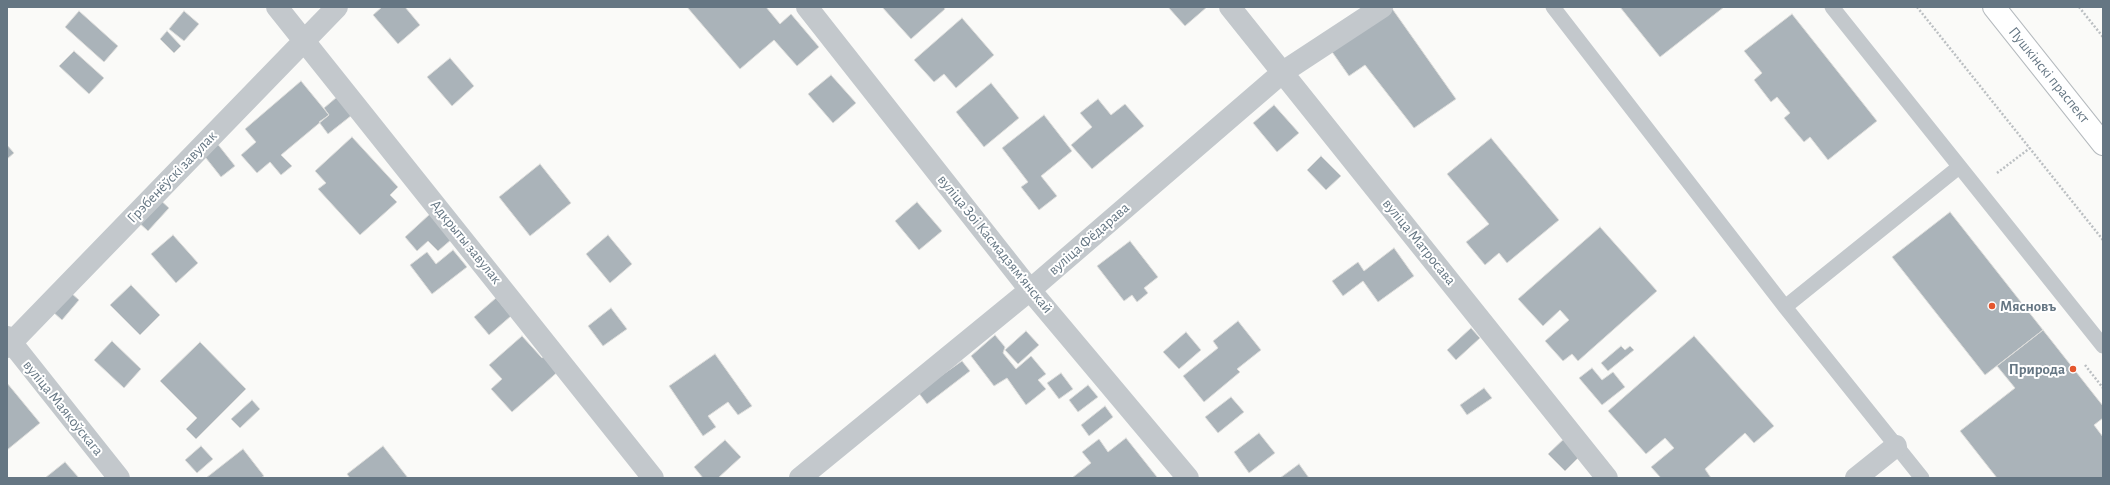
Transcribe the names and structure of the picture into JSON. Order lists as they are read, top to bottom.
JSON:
{
  "streets": {
    "main road": ["Пушкінскі праспект"],
    "street": [
      "Грэбенёўскі завулак",
      "вуліца Фёдарава",
      "Адкрыты завулак",
      "вуліца Матросава",
      "вуліца Зоі Касмадзямʼянскай",
      "вуліца Маякоўскага"
    ]
  },
  "crossings": [
    ["Грэбенёўскі завулак", "Адкрыты завулак"],
    ["Грэбенёўскі завулак", "вуліца Маякоўскага"],
    ["вуліца Фёдарава", "вуліца Матросава"],
    ["вуліца Фёдарава", "вуліца Зоі Касмадзямʼянскай"]
  ],
  "places": ["Мясновъ", "Природа"]
}
